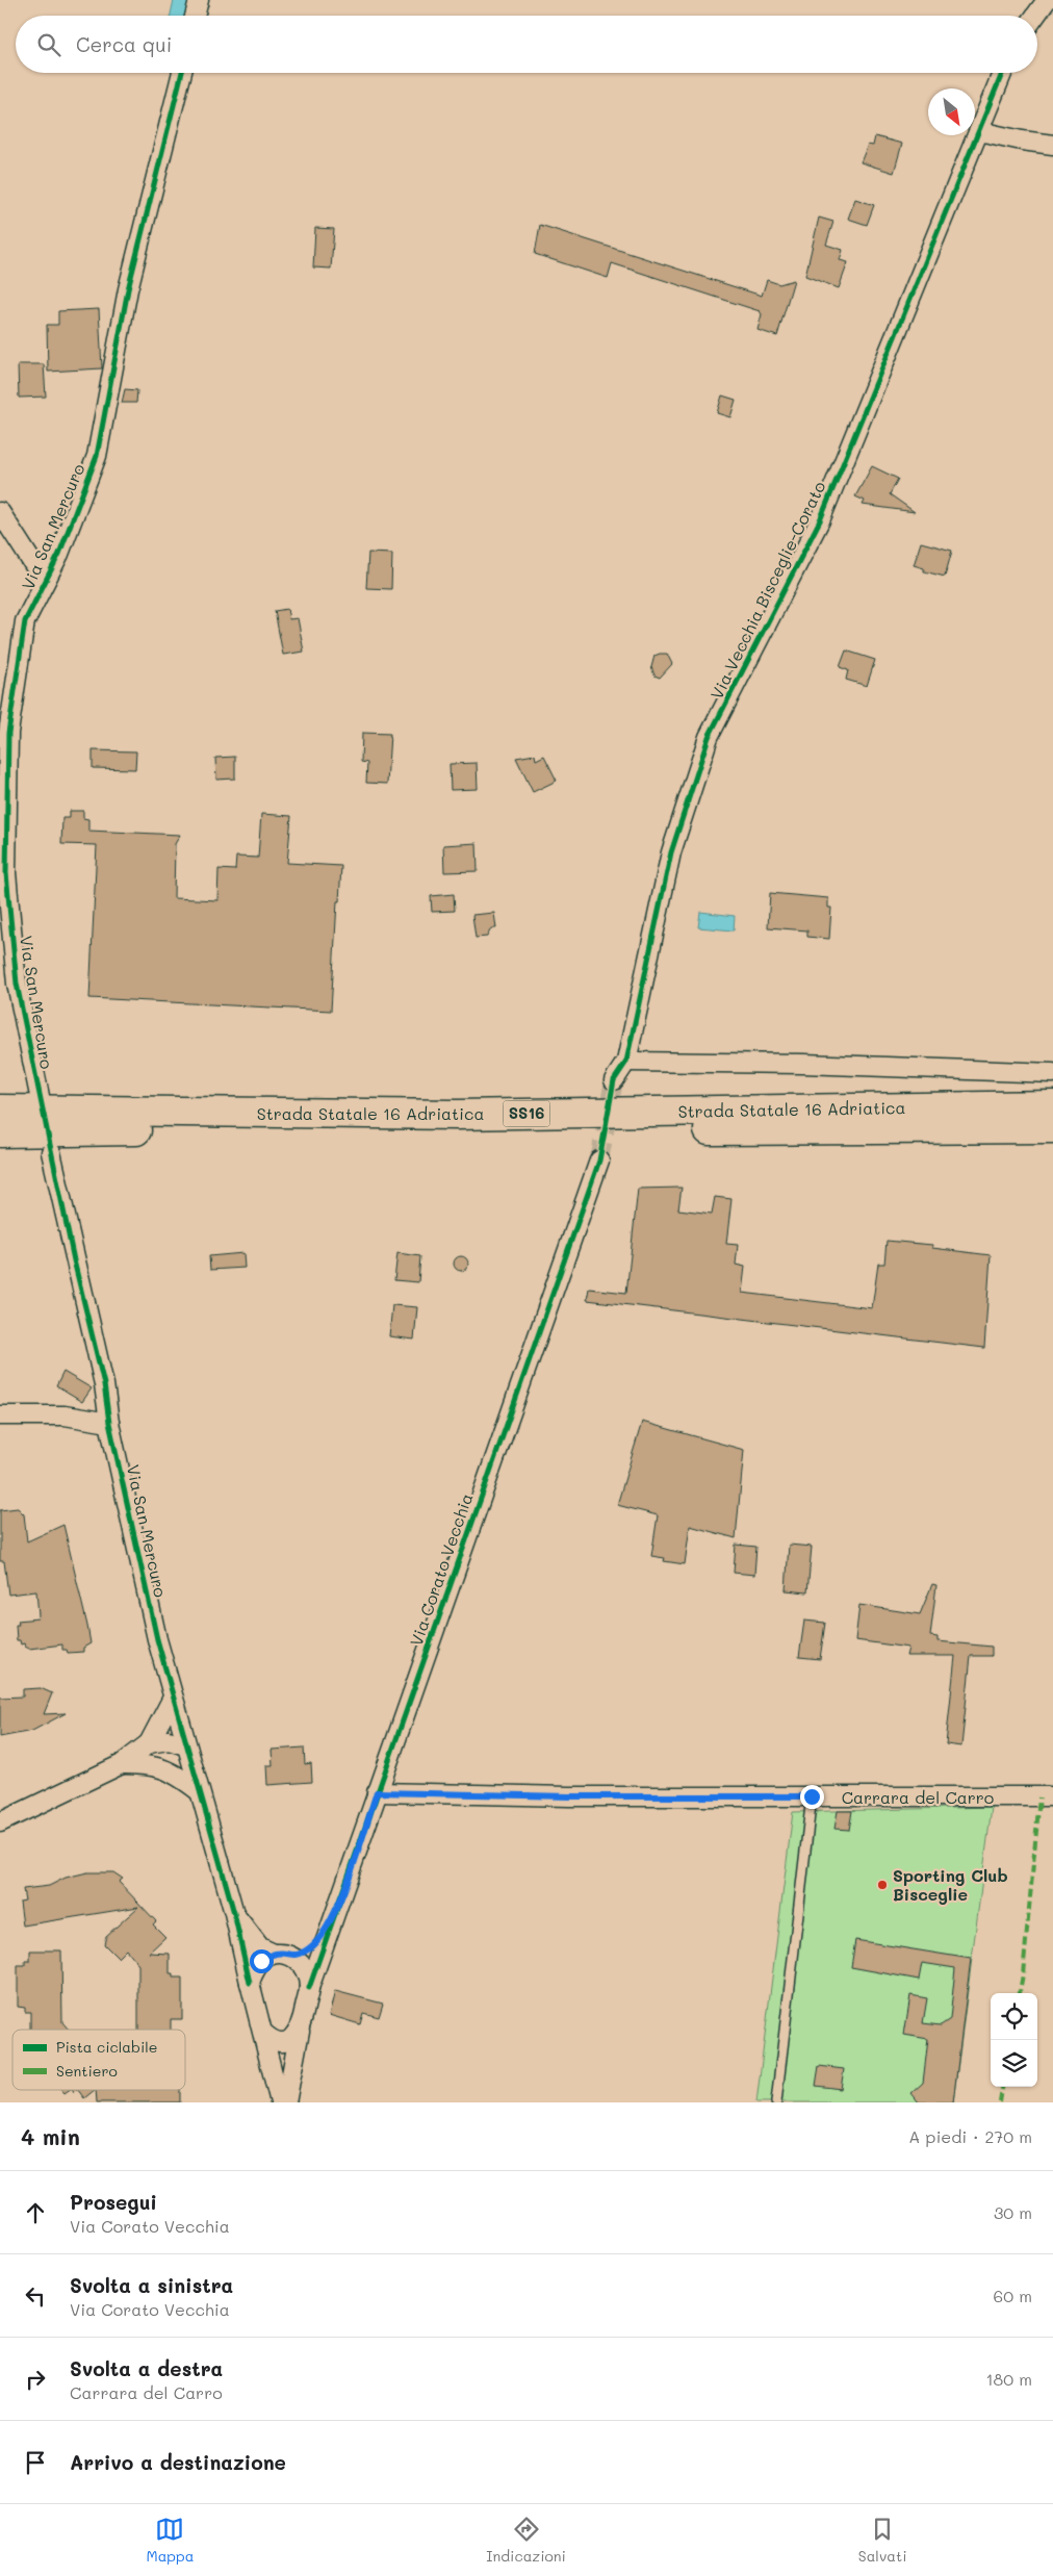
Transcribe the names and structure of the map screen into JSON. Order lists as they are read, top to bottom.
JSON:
{
  "streets": {
    "highway": ["Strada Statale 16 Adriatica", "SS16"],
    "street": [
      "Via San Mercuro",
      "Via Vecchia Bisceglie-Corato",
      "Via Corato Vecchia",
      "Carrara del Carro"
    ]
  },
  "crossings": [
    ["Via San Mercuro", "Via Corato Vecchia"],
    ["Via Corato Vecchia", "Carrara del Carro"]
  ],
  "places": ["Sporting Club Bisceglie"],
  "legend": ["Pista ciclabile", "Sentiero"],
  "north": "bottom right",
  "page": {
    "search": "Cerca qui",
    "heading": ["4 min", "A piedi · 270 m"],
    "list": [
      ["Prosegui", "Via Corato Vecchia", "30 m"],
      ["Svolta a sinistra", "Via Corato Vecchia", "60 m"],
      ["Svolta a destra", "Carrara del Carro", "180 m"],
      "Arrivo a destinazione"
    ],
    "nav": ["Mappa", "Indicazioni", "Salvati"]
  }
}
